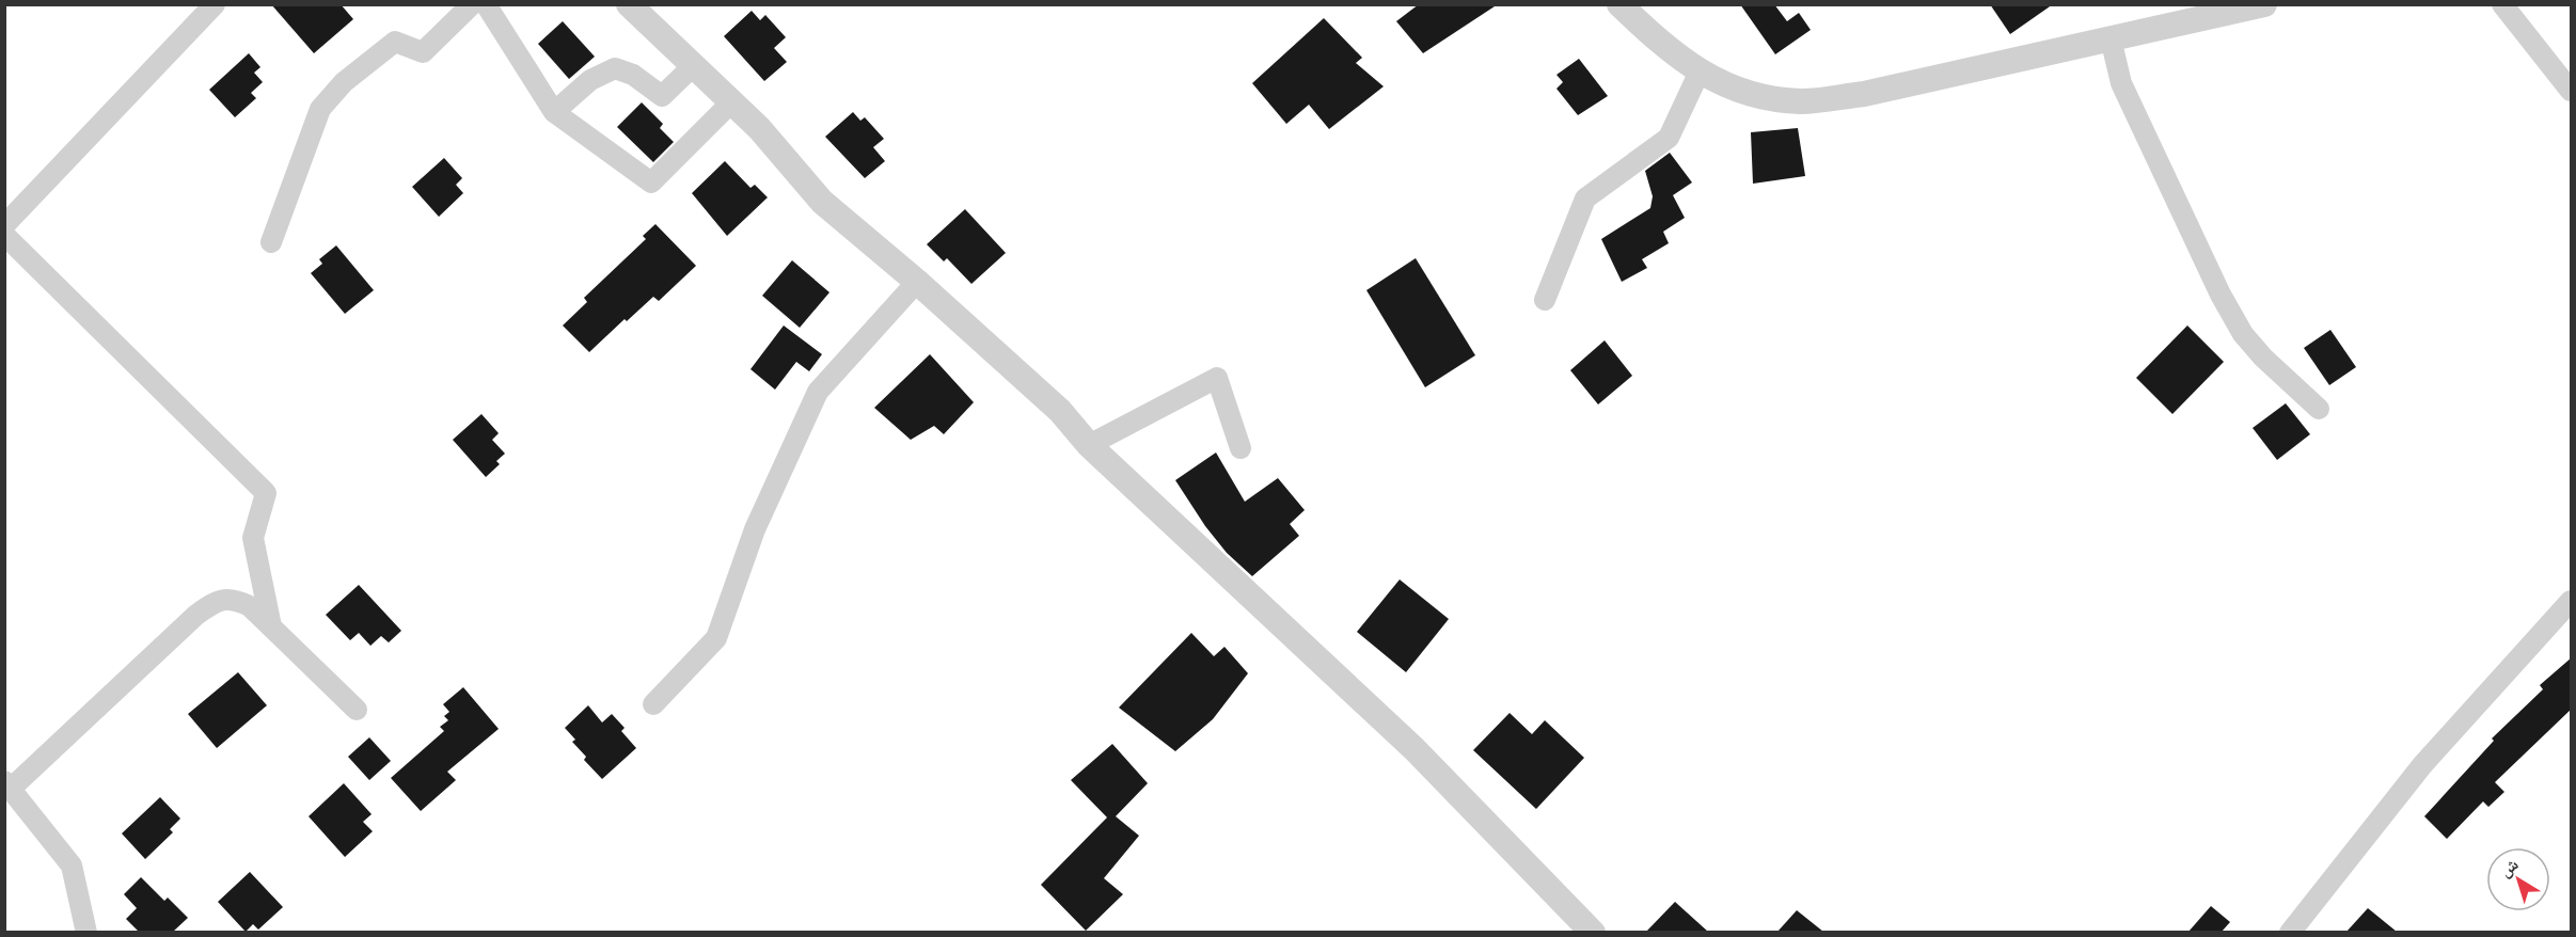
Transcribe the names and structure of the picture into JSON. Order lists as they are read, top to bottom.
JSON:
{
  "north": "top left"
}
